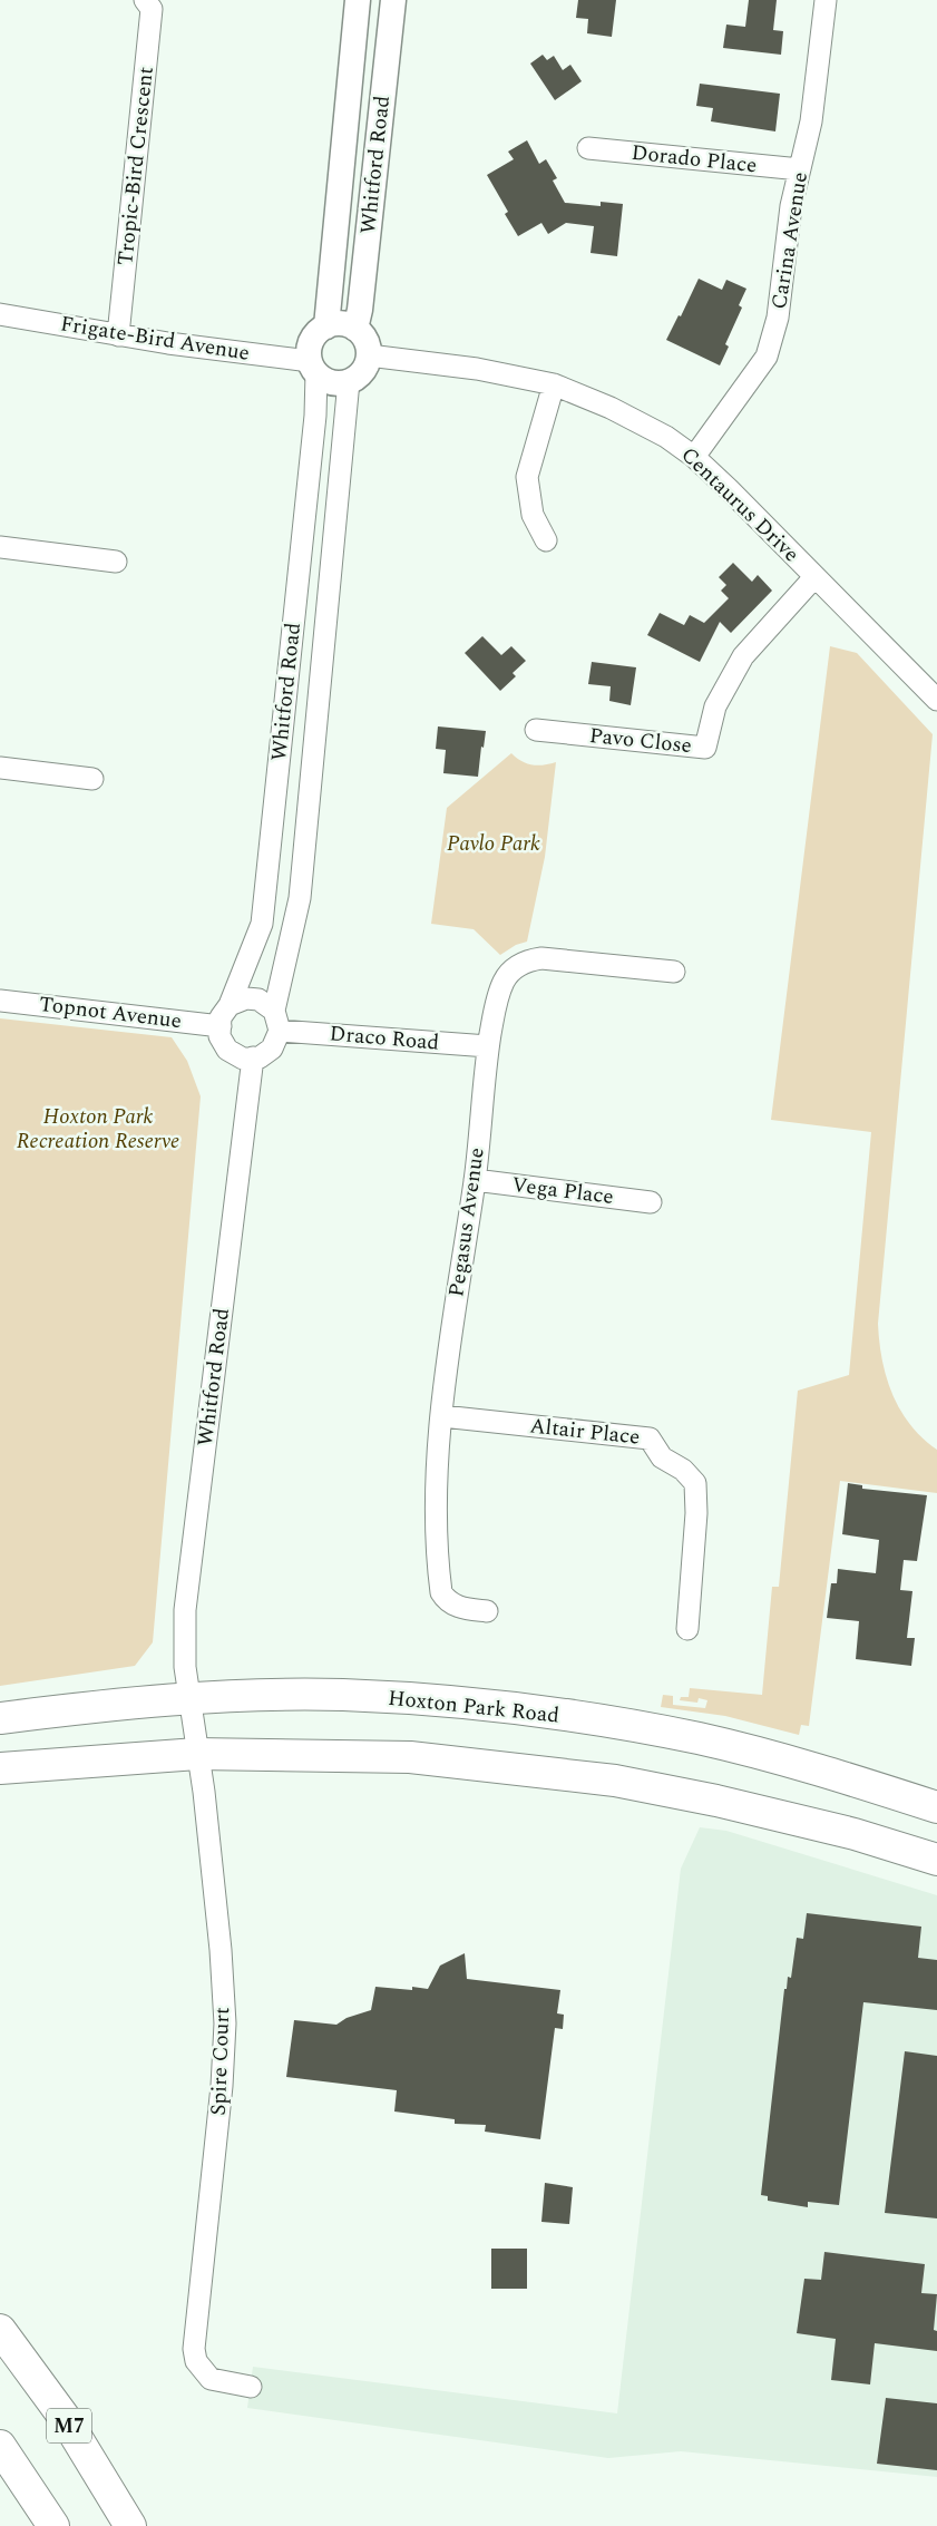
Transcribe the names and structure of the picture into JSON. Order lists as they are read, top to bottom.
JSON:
{
  "streets": {
    "main road": ["Hoxton Park Road", "M7"],
    "street": [
      "Dorado Place",
      "Whitford Road",
      "Tropic-Bird Crescent",
      "Carina Avenue",
      "Frigate-Bird Avenue",
      "Centaurus Drive",
      "Pavo Close",
      "Topnot Avenue",
      "Draco Road",
      "Vega Place",
      "Pegasus Avenue",
      "Altair Place",
      "Spire Court"
    ]
  },
  "crossings": [
    ["Dorado Place", "Carina Avenue"],
    ["Whitford Road", "Frigate-Bird Avenue"],
    ["Whitford Road", "Centaurus Drive"],
    ["Whitford Road", "Topnot Avenue"],
    ["Whitford Road", "Draco Road"],
    ["Whitford Road", "Hoxton Park Road"],
    ["Whitford Road", "Spire Court"],
    ["Tropic-Bird Crescent", "Frigate-Bird Avenue"],
    ["Carina Avenue", "Centaurus Drive"],
    ["Frigate-Bird Avenue", "Centaurus Drive"],
    ["Centaurus Drive", "Pavo Close"],
    ["Topnot Avenue", "Draco Road"],
    ["Draco Road", "Pegasus Avenue"],
    ["Vega Place", "Pegasus Avenue"],
    ["Pegasus Avenue", "Altair Place"],
    ["Hoxton Park Road", "Spire Court"]
  ],
  "parks": ["Pavlo Park", "Hoxton Park Recreation Reserve"]
}
